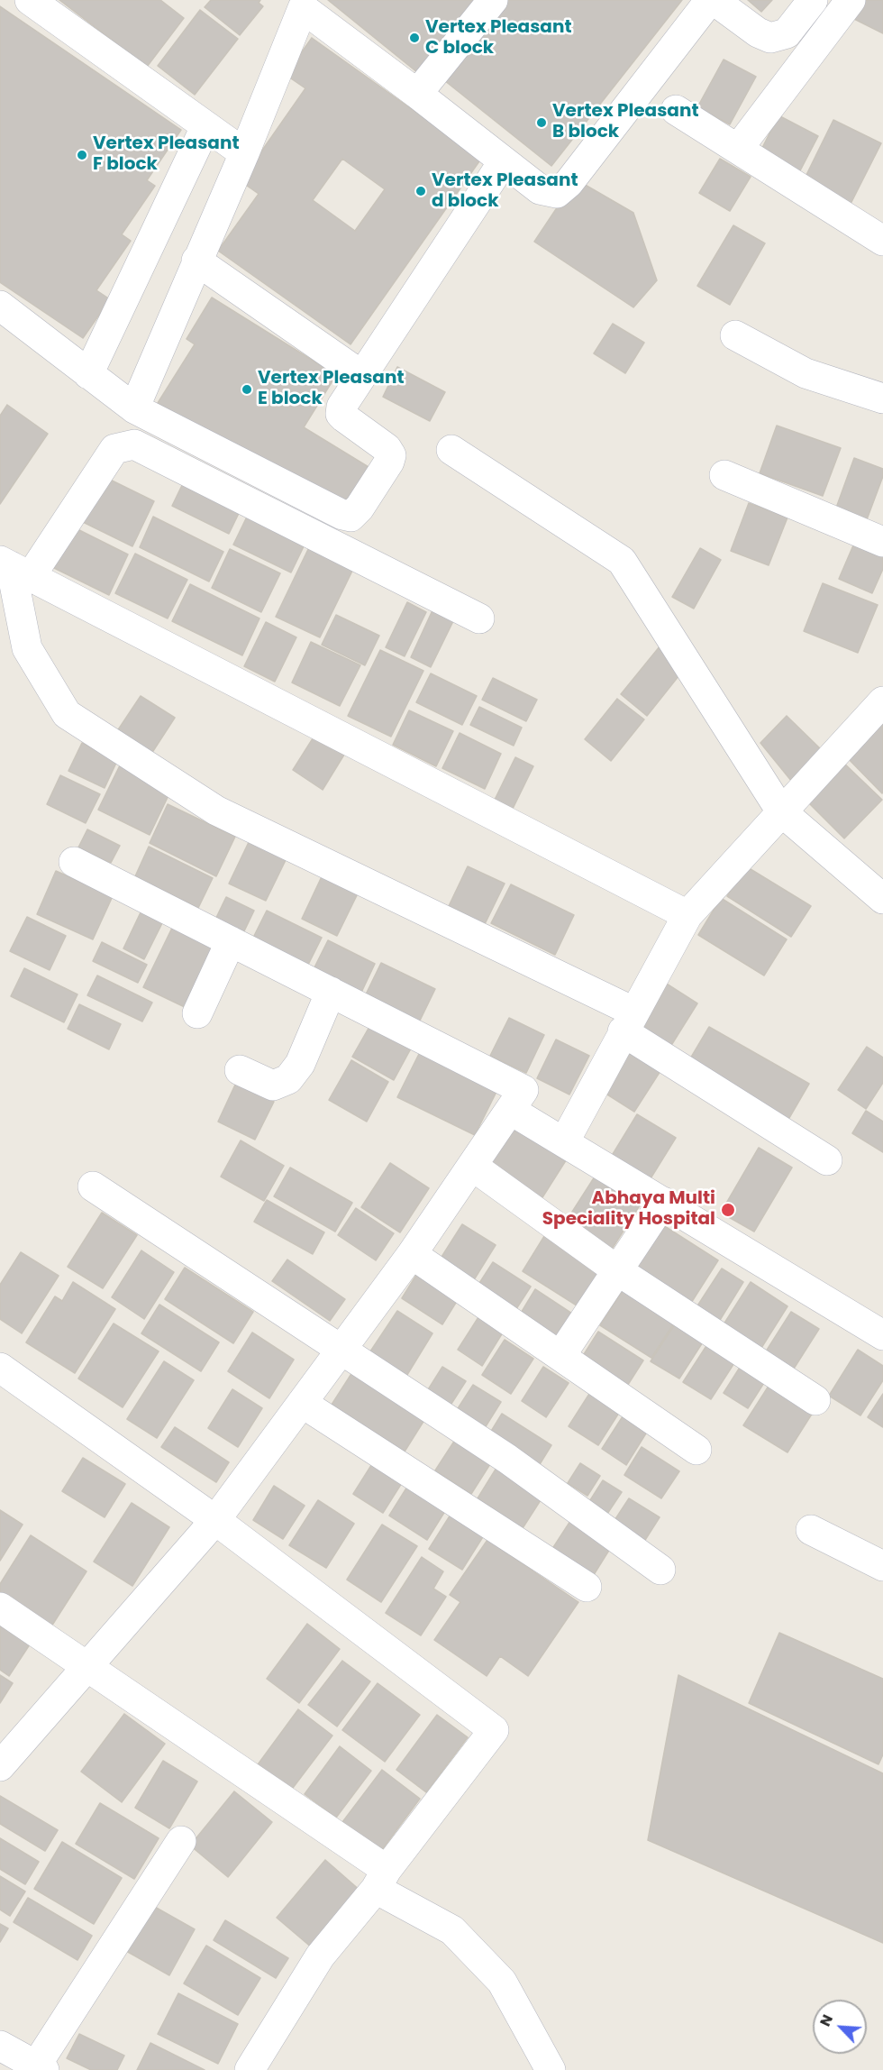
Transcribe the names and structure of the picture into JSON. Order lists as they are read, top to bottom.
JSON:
{
  "places": [
    "Vertex Pleasant C block",
    "Vertex Pleasant B block",
    "Vertex Pleasant F block",
    "Vertex Pleasant d block",
    "Vertex Pleasant E block",
    "Abhaya Multi Speciality Hospital"
  ],
  "north": "top left"
}
